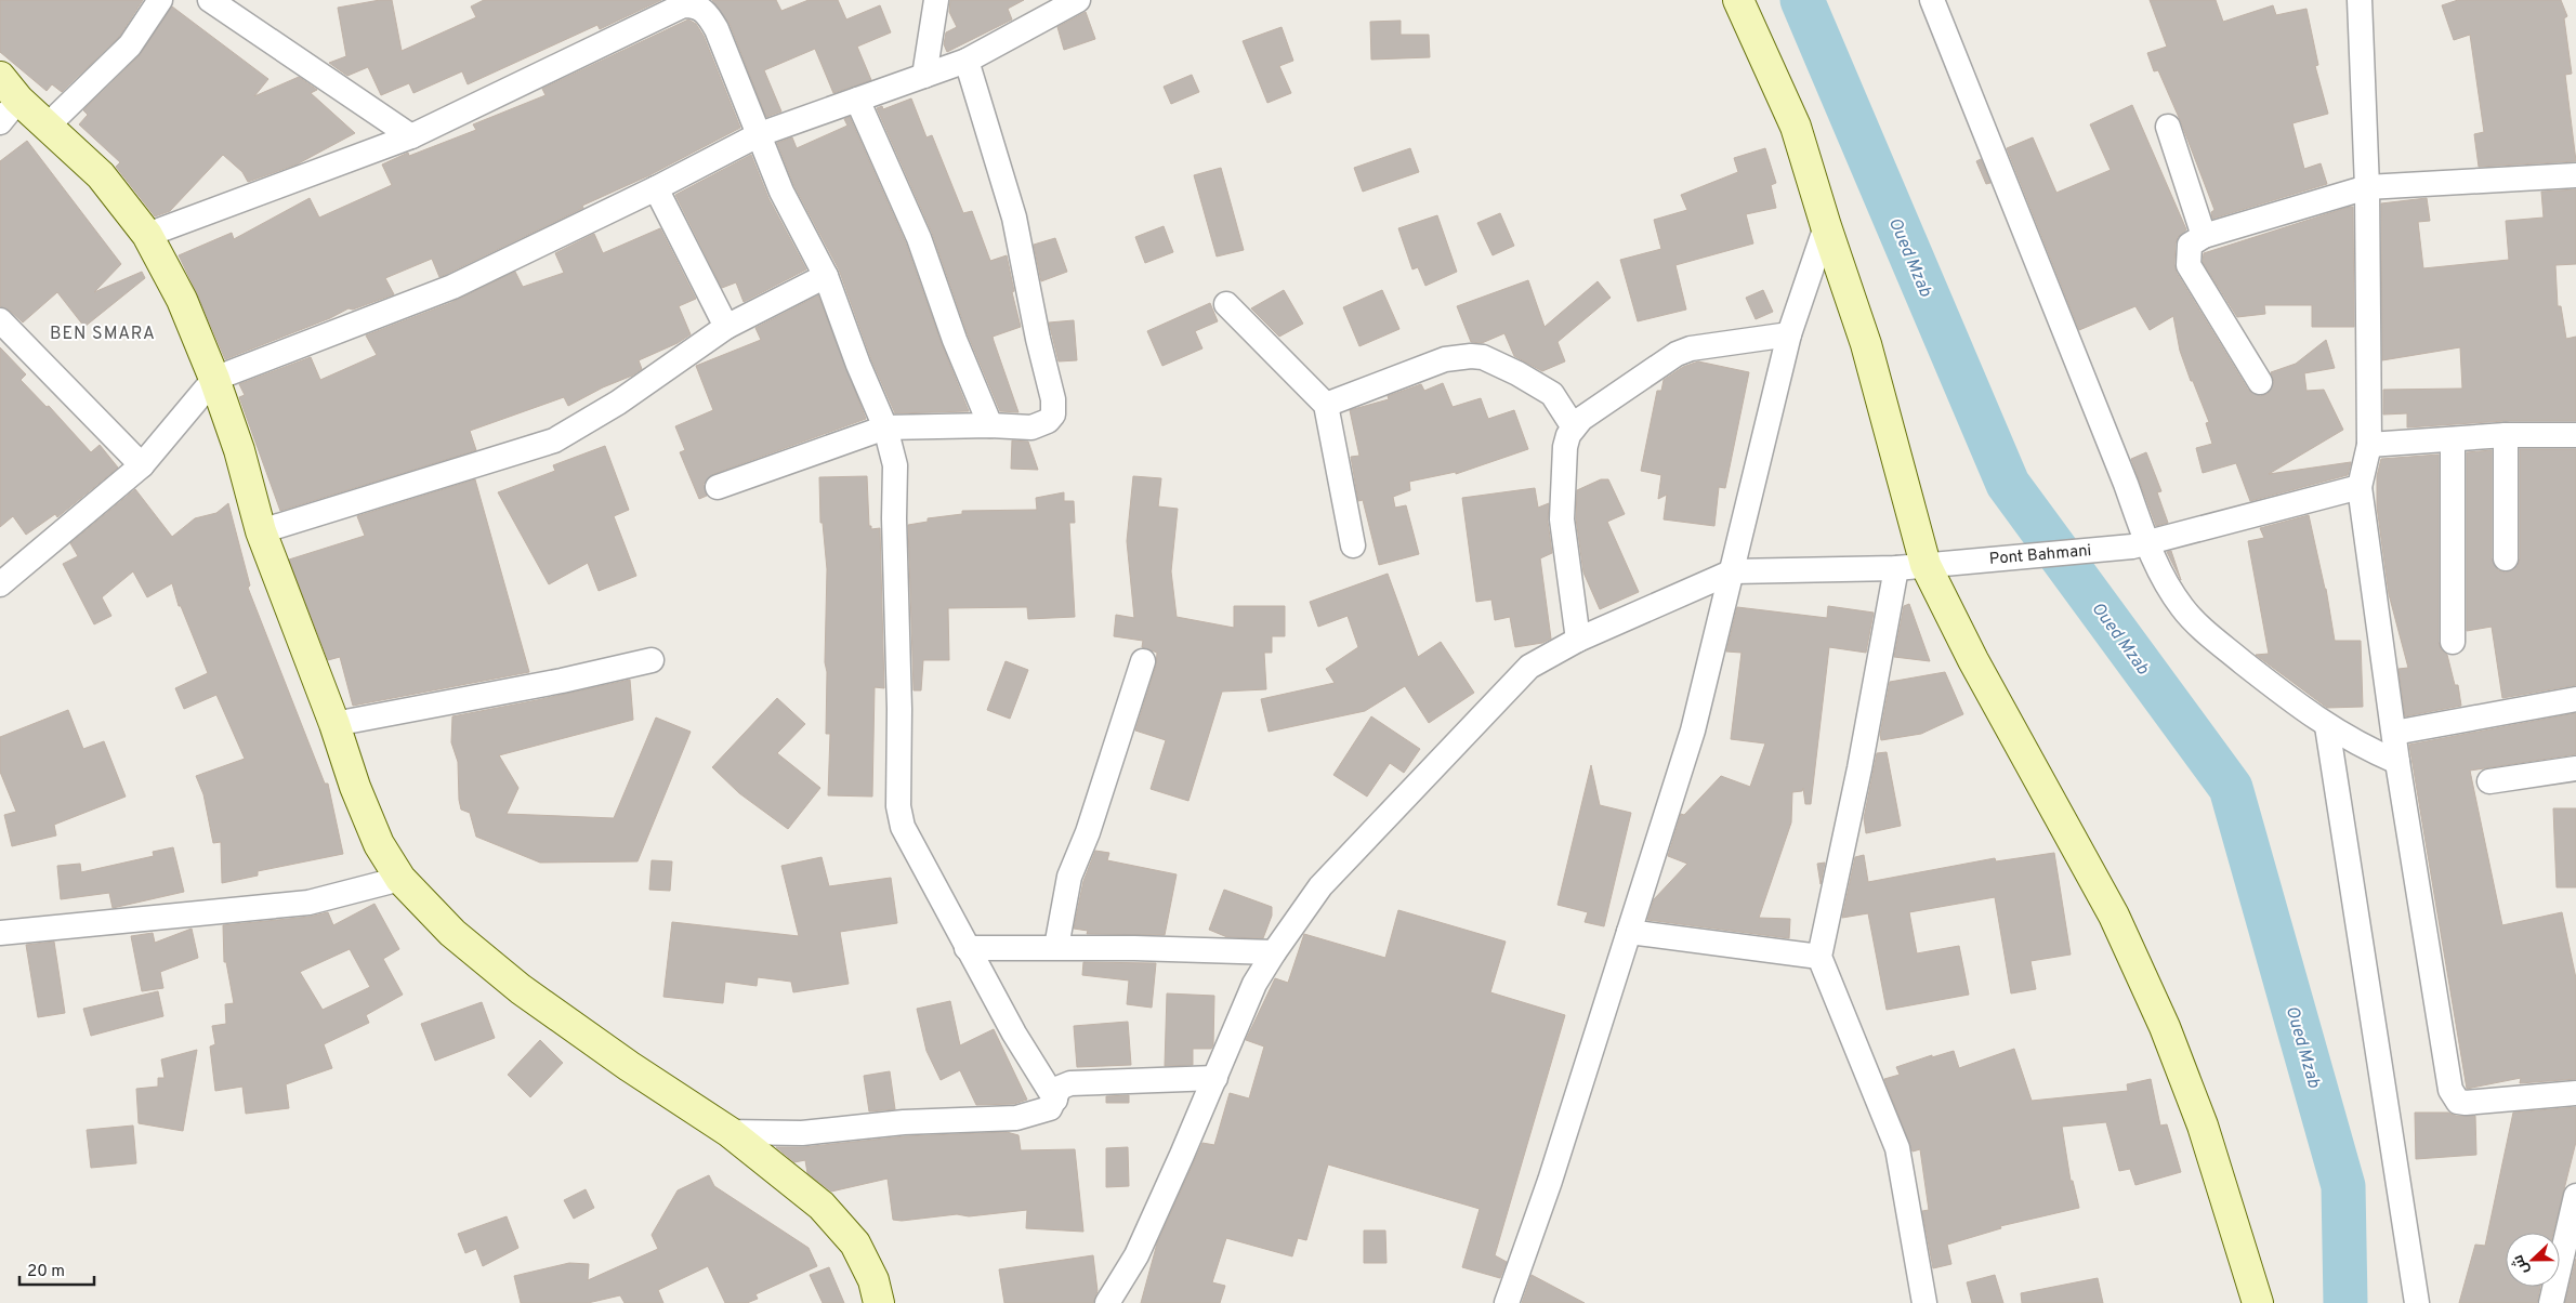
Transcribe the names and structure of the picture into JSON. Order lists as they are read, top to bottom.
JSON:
{
  "streets": {
    "street": ["Pont Bahmani"]
  },
  "districts": ["BEN SMARA"],
  "water": ["Oued Mzab"],
  "scale_bar": "20 m",
  "north": "left"
}
